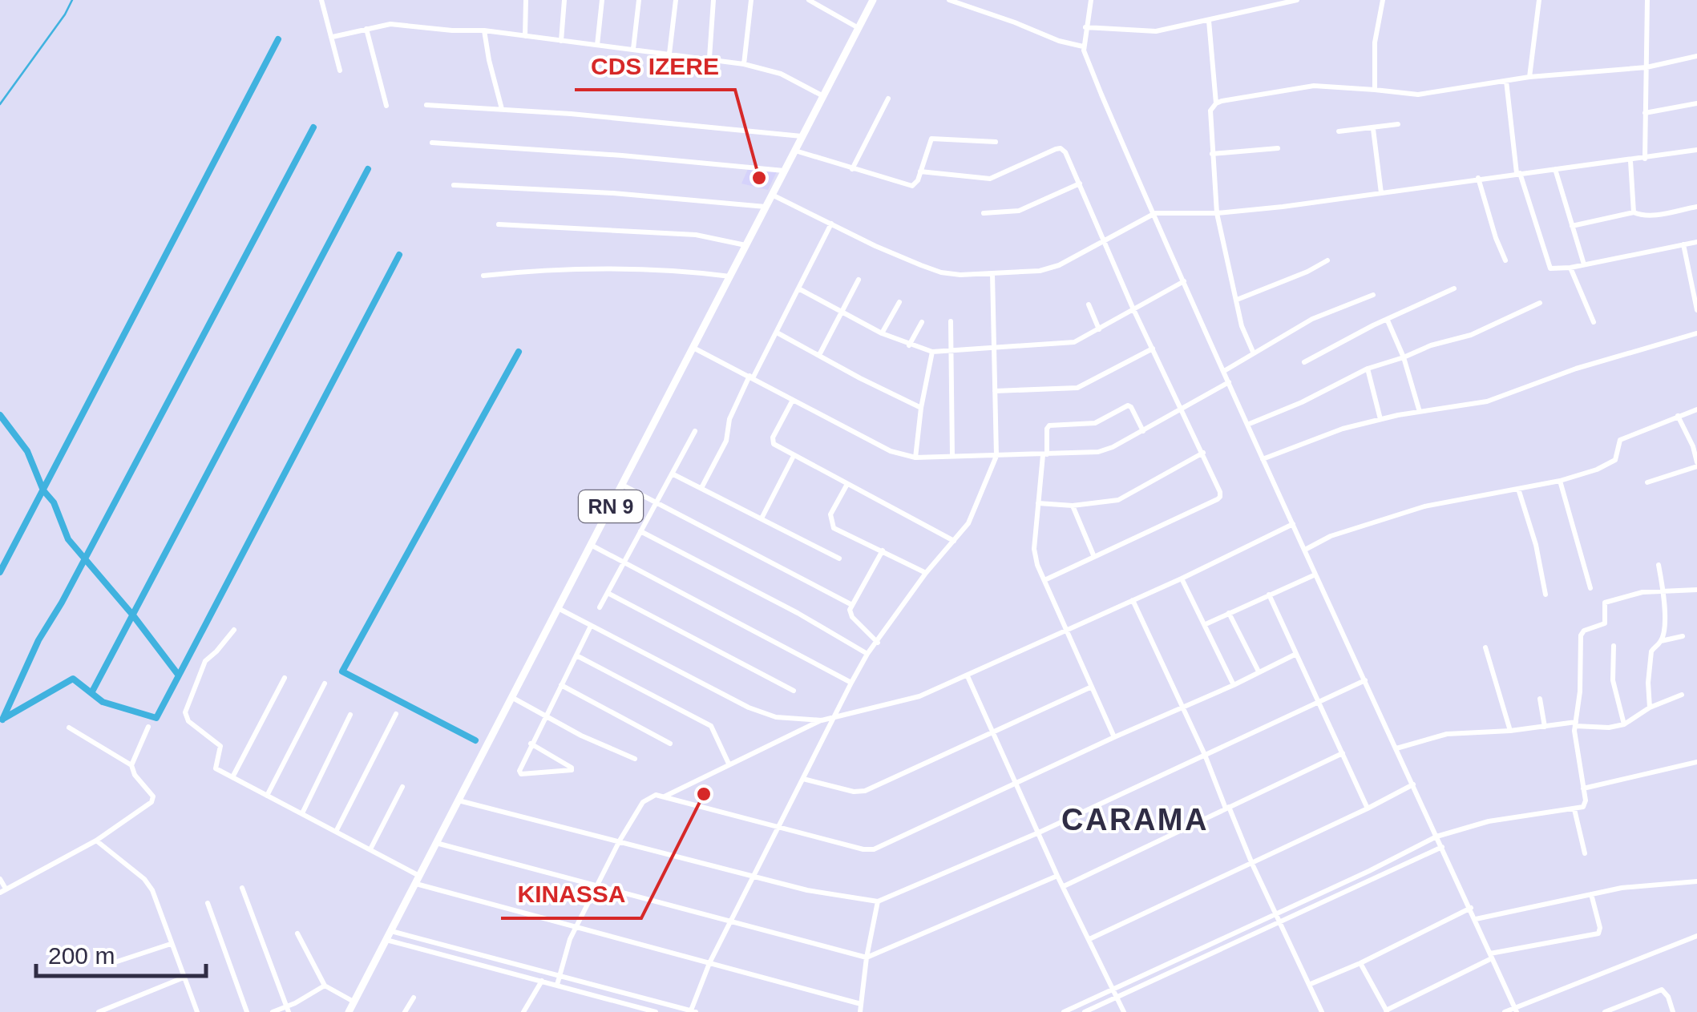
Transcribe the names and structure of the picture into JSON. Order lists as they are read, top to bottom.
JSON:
{
  "streets": {
    "main road": ["RN 9"]
  },
  "districts": ["CARAMA"],
  "places": ["CDS IZERE", "KINASSA"],
  "scale_bar": "200 m"
}
